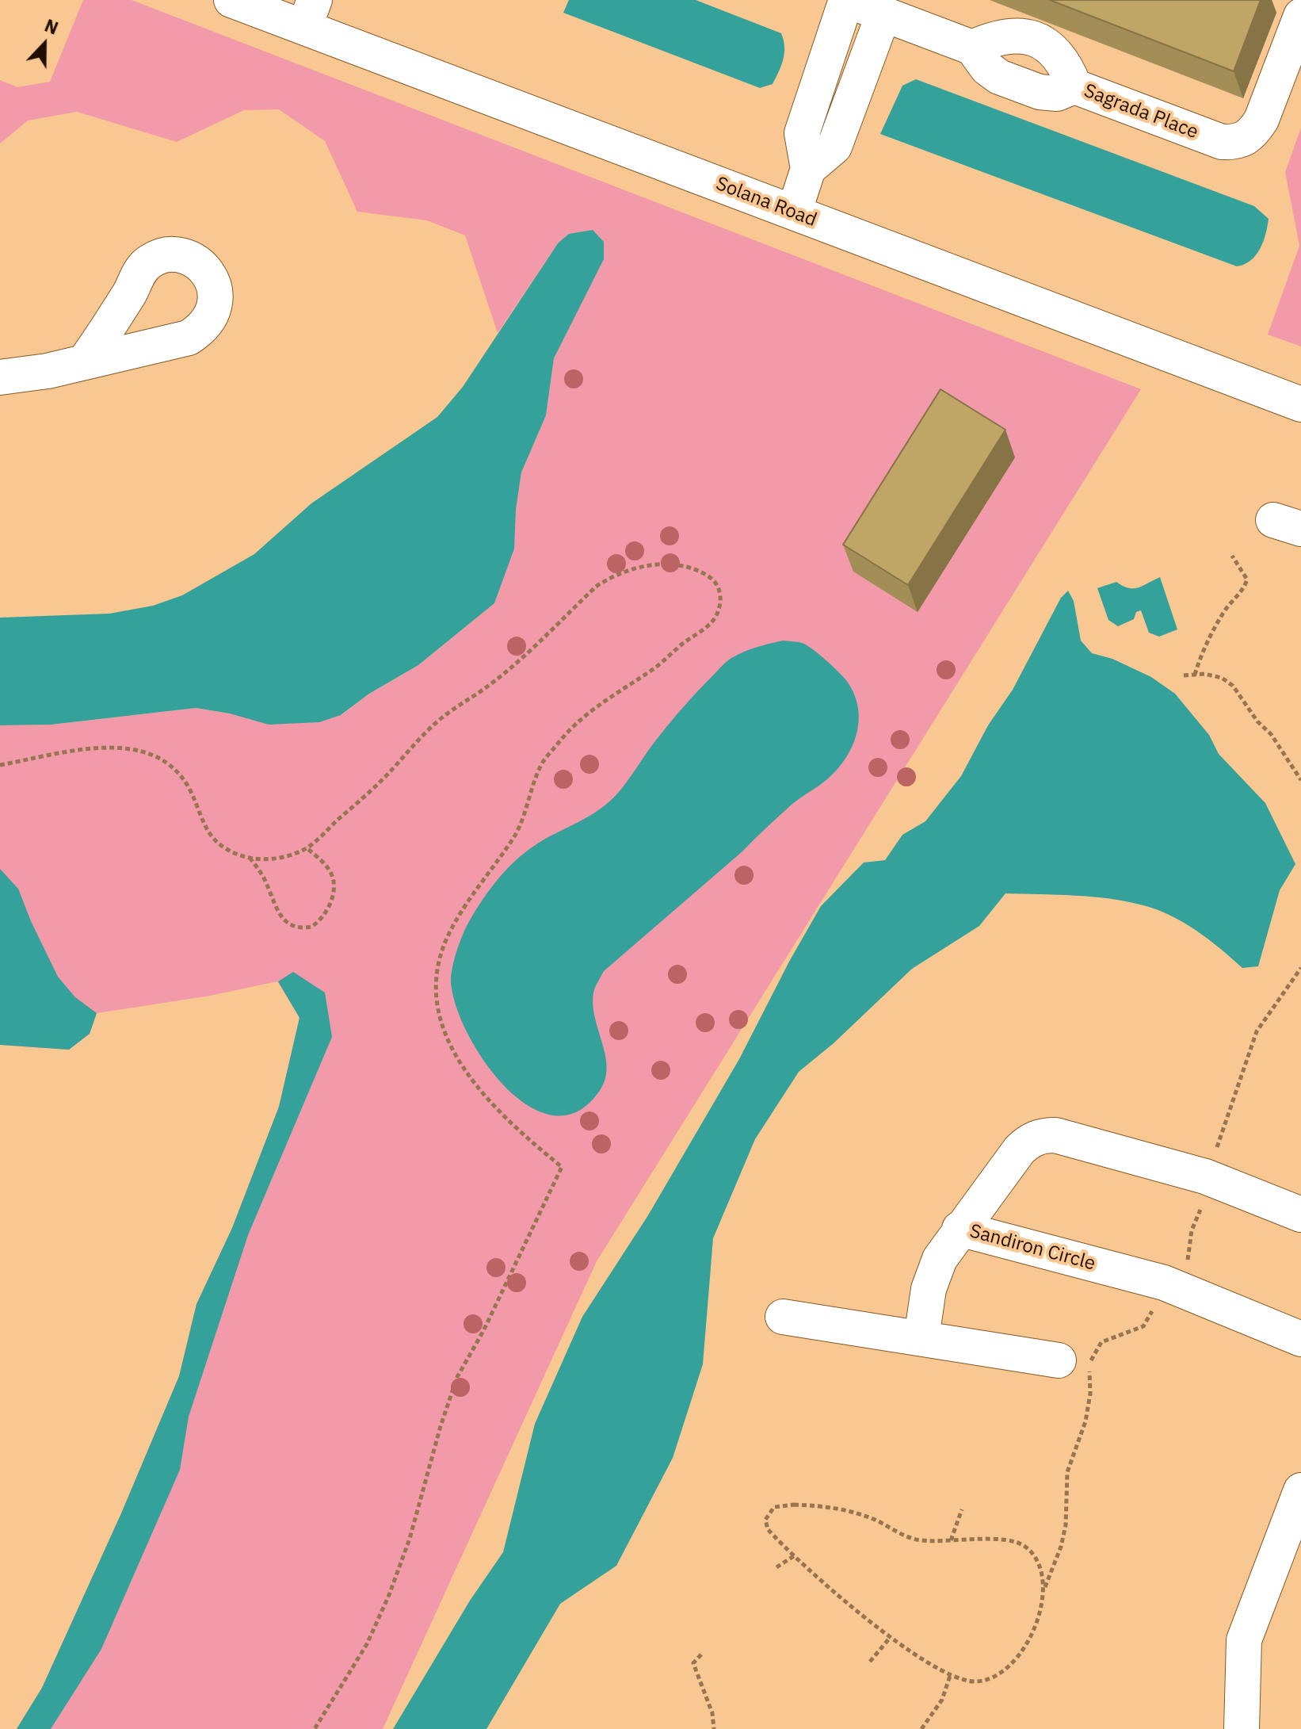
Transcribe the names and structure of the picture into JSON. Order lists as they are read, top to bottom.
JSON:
{
  "streets": {
    "street": ["Sagrada Place", "Solana Road", "Sandiron Circle"]
  },
  "crossings": [
    ["Sagrada Place", "Solana Road"]
  ],
  "north": "top"
}
